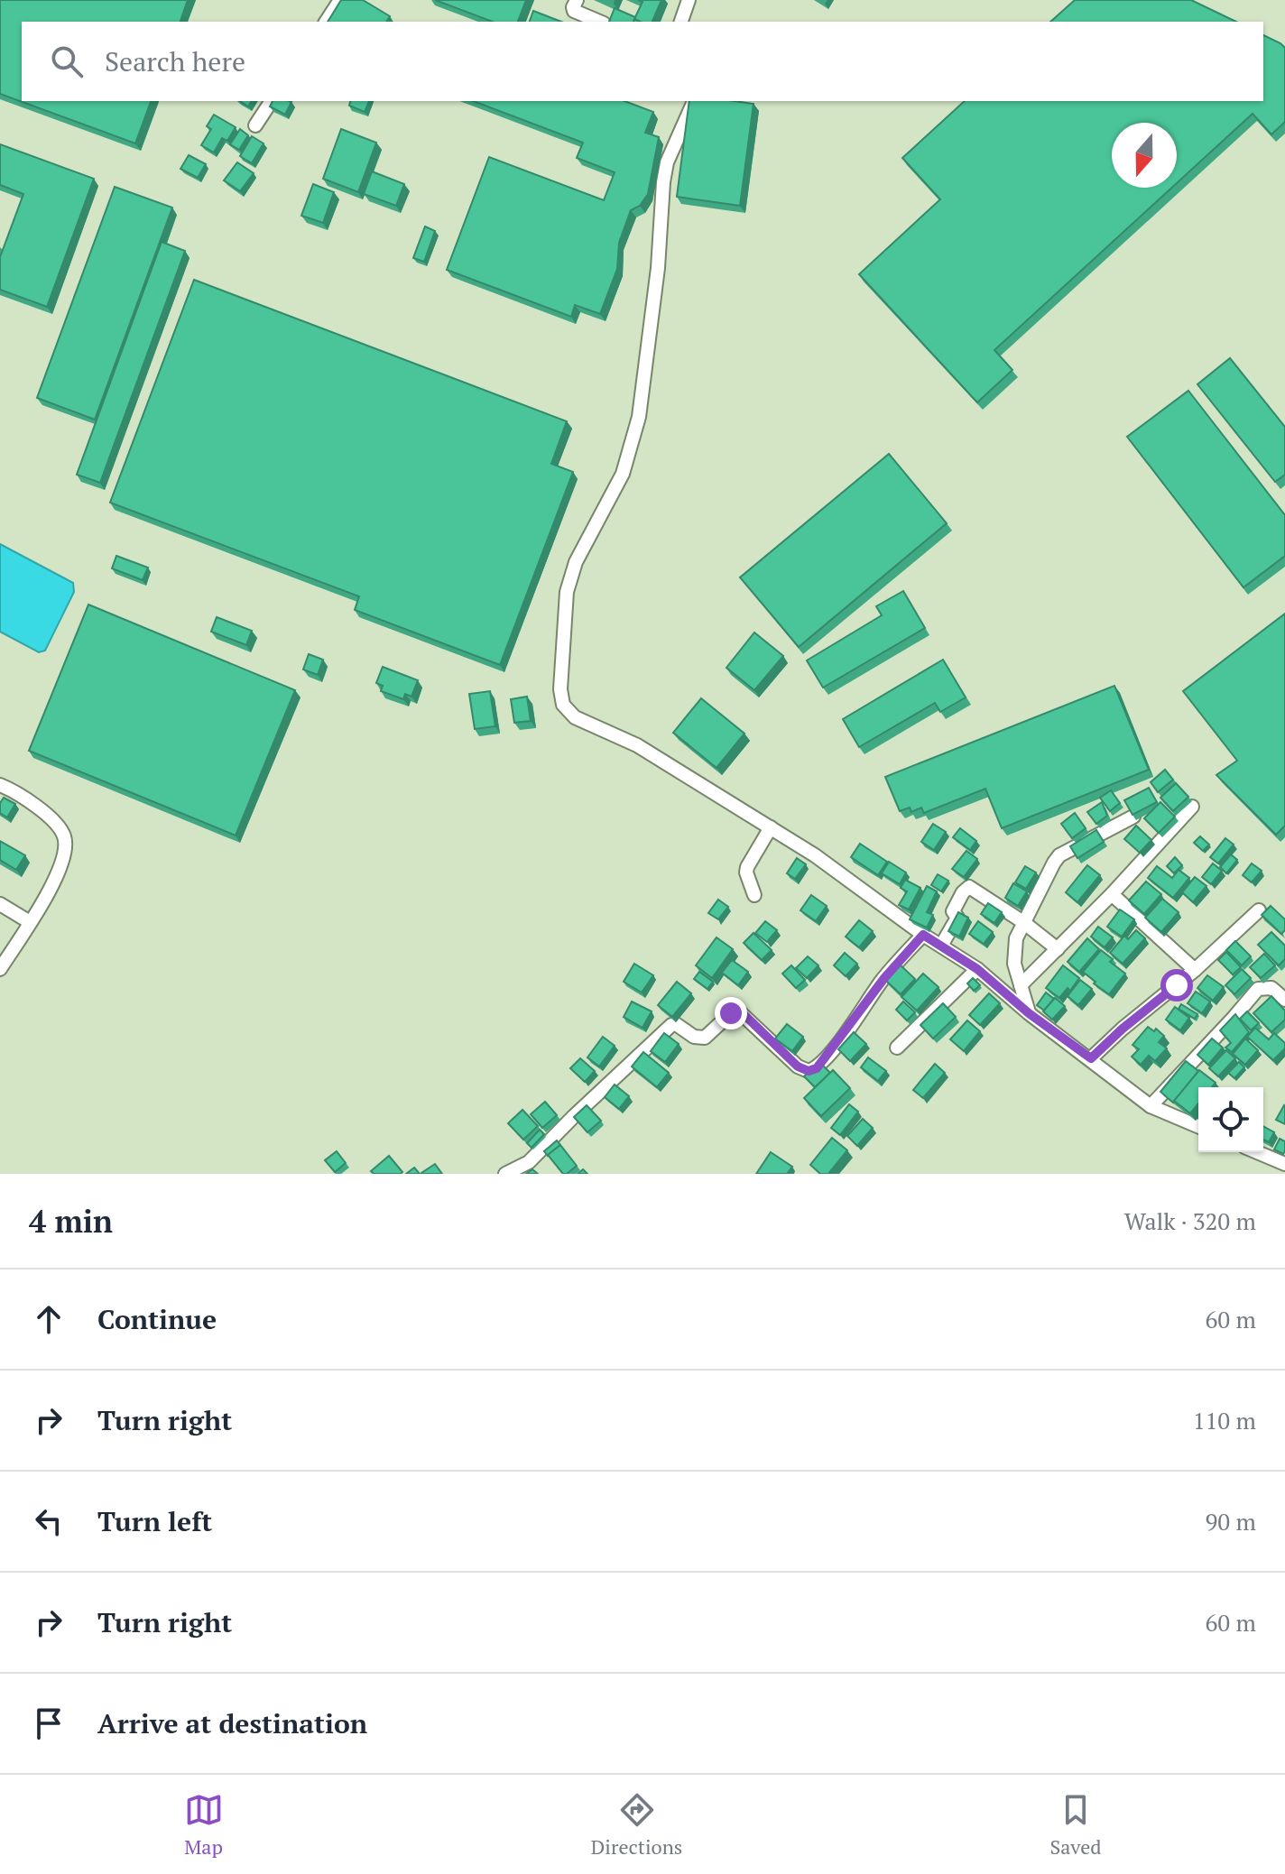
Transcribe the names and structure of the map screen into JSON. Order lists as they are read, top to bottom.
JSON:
{
  "north": "bottom",
  "page": {
    "search": "Search here",
    "heading": ["4 min", "Walk · 320 m"],
    "list": [
      ["Continue", "60 m"],
      ["Turn right", "110 m"],
      ["Turn left", "90 m"],
      ["Turn right", "60 m"],
      "Arrive at destination"
    ],
    "nav": ["Map", "Directions", "Saved"]
  }
}
